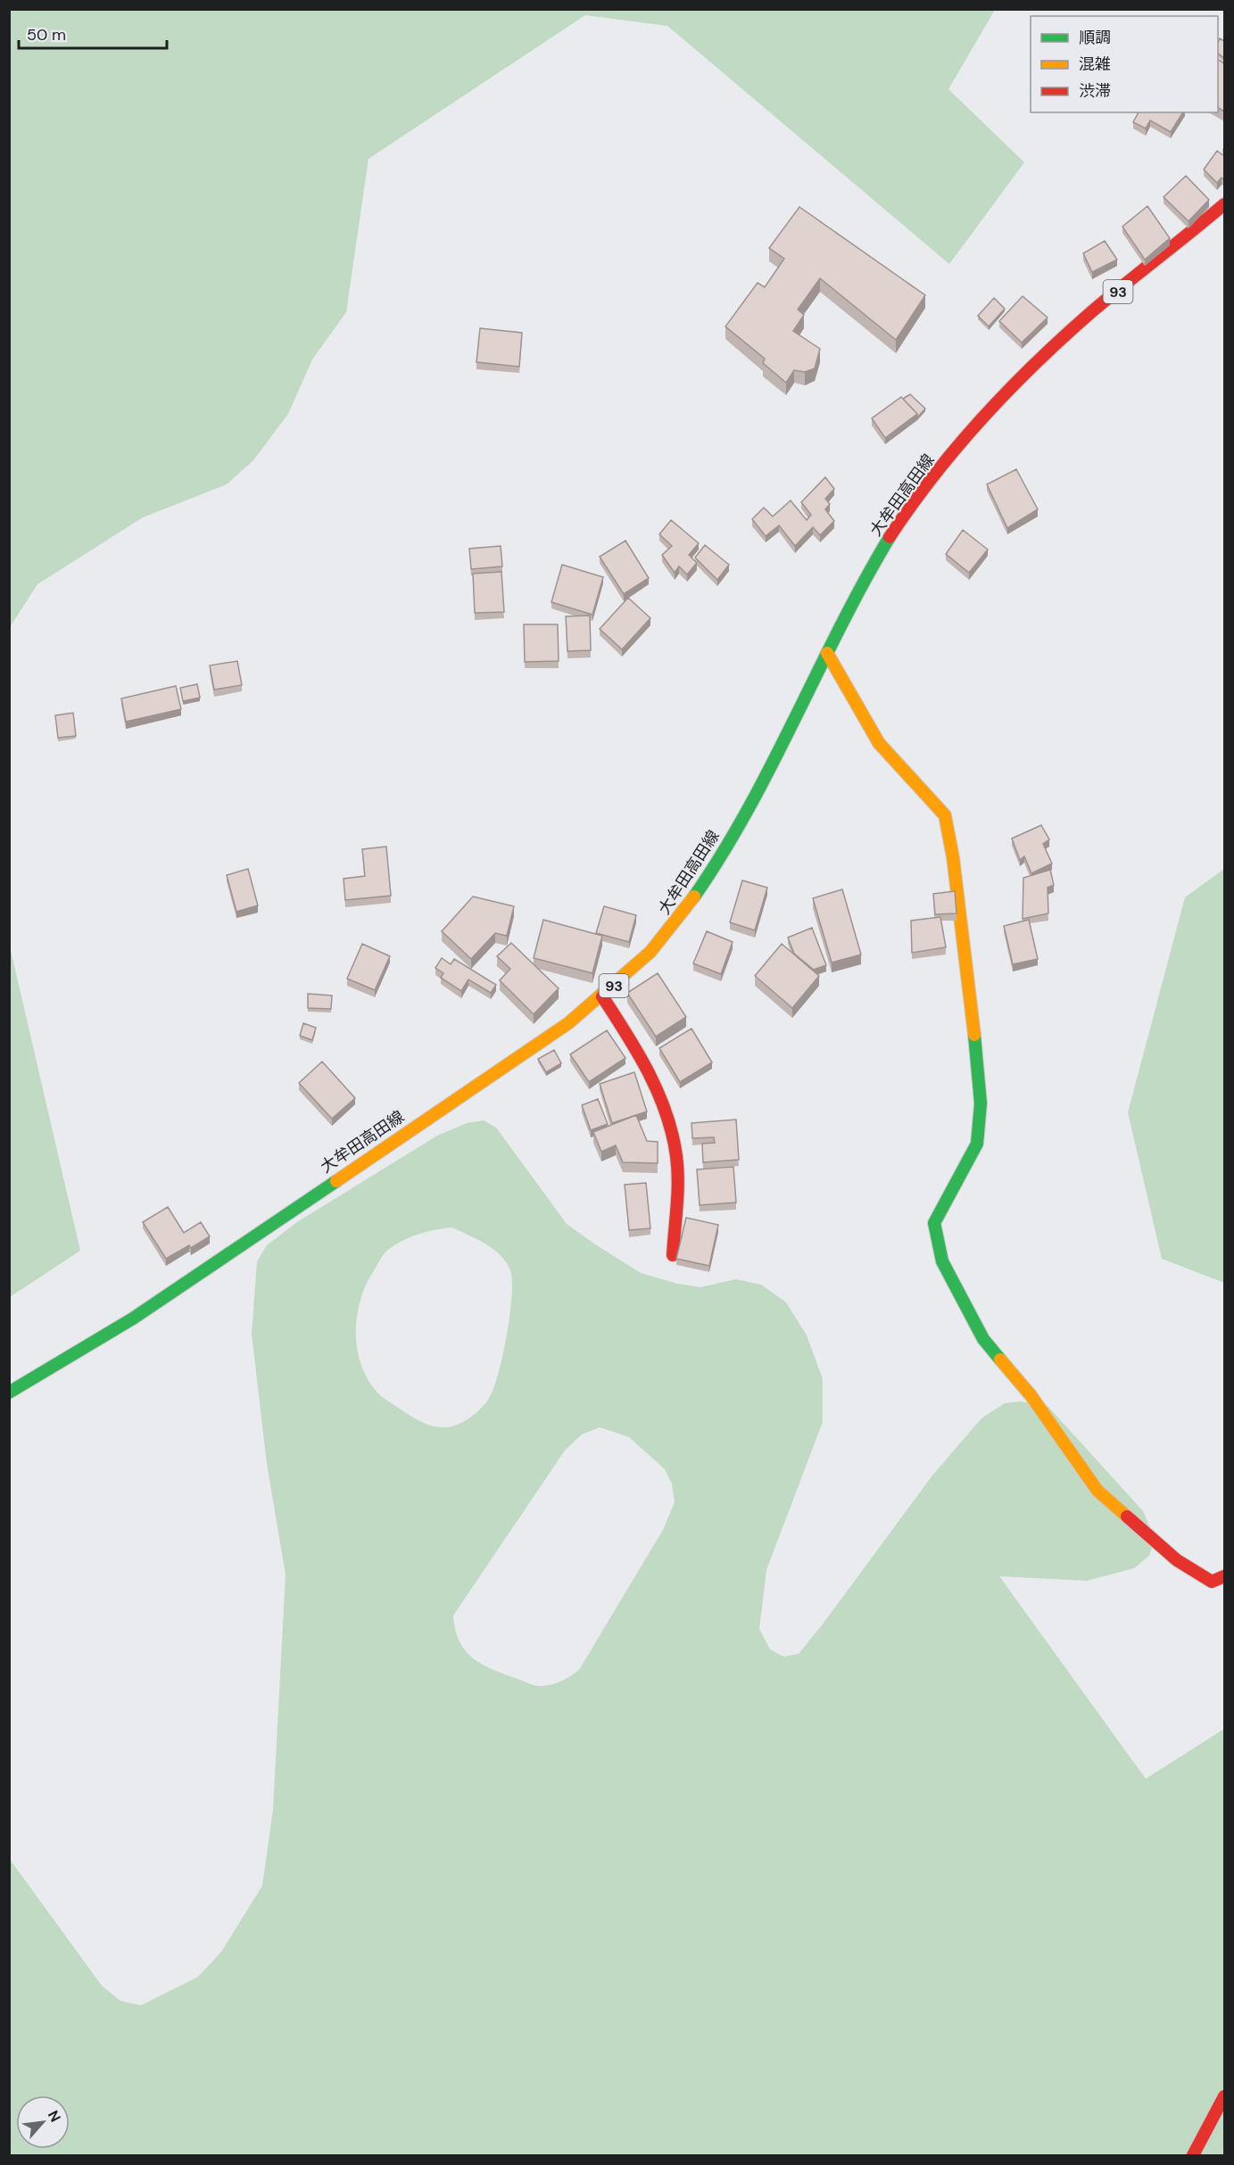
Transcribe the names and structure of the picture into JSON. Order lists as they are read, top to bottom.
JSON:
{
  "streets": {
    "main road": ["93", "大牟田高田線"]
  },
  "legend": ["順調", "混雑", "渋滞"],
  "scale_bar": "50 m",
  "north": "top right"
}
